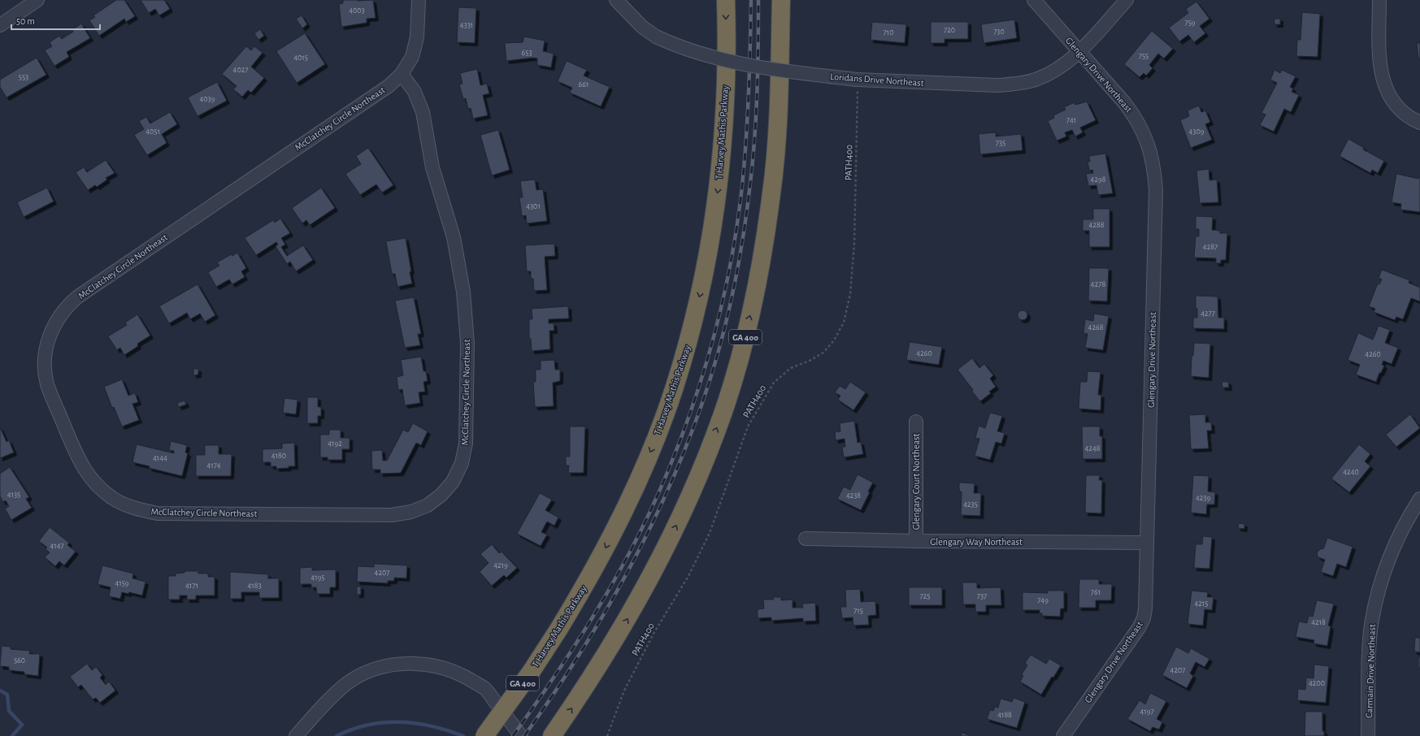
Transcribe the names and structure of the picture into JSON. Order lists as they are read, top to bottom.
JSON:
{
  "streets": {
    "highway": ["T Harvey Mathis Parkway", "GA 400"],
    "street": [
      "Glengary Drive Northeast",
      "Loridans Drive Northeast",
      "McClatchey Circle Northeast",
      "Glengary Court Northeast",
      "Glengary Way Northeast",
      "Carmain Drive Northeast"
    ],
    "path": ["PATH400"]
  },
  "crossings": [
    ["Glengary Drive Northeast", "Loridans Drive Northeast"],
    ["Glengary Drive Northeast", "Glengary Way Northeast"],
    ["Loridans Drive Northeast", "PATH400"],
    ["Glengary Court Northeast", "Glengary Way Northeast"]
  ],
  "house_numbers": [
    "4003",
    "759",
    "4331",
    "720",
    "730",
    "710",
    "653",
    "755",
    "4015",
    "4027",
    "553",
    "661",
    "4039",
    "741",
    "4051",
    "4309",
    "735",
    "4298",
    "4301",
    "4288",
    "4287",
    "4278",
    "4277",
    "4268",
    "4260",
    "4260",
    "4192",
    "4248",
    "4180",
    "4144",
    "4174",
    "4240",
    "4135",
    "4238",
    "4239",
    "4235",
    "4147",
    "4219",
    "4207",
    "4195",
    "4159",
    "4171",
    "4183",
    "761",
    "725",
    "737",
    "749",
    "4215",
    "715",
    "4218",
    "560",
    "4207",
    "4200",
    "4197",
    "4188"
  ],
  "scale_bar": "50 m"
}
